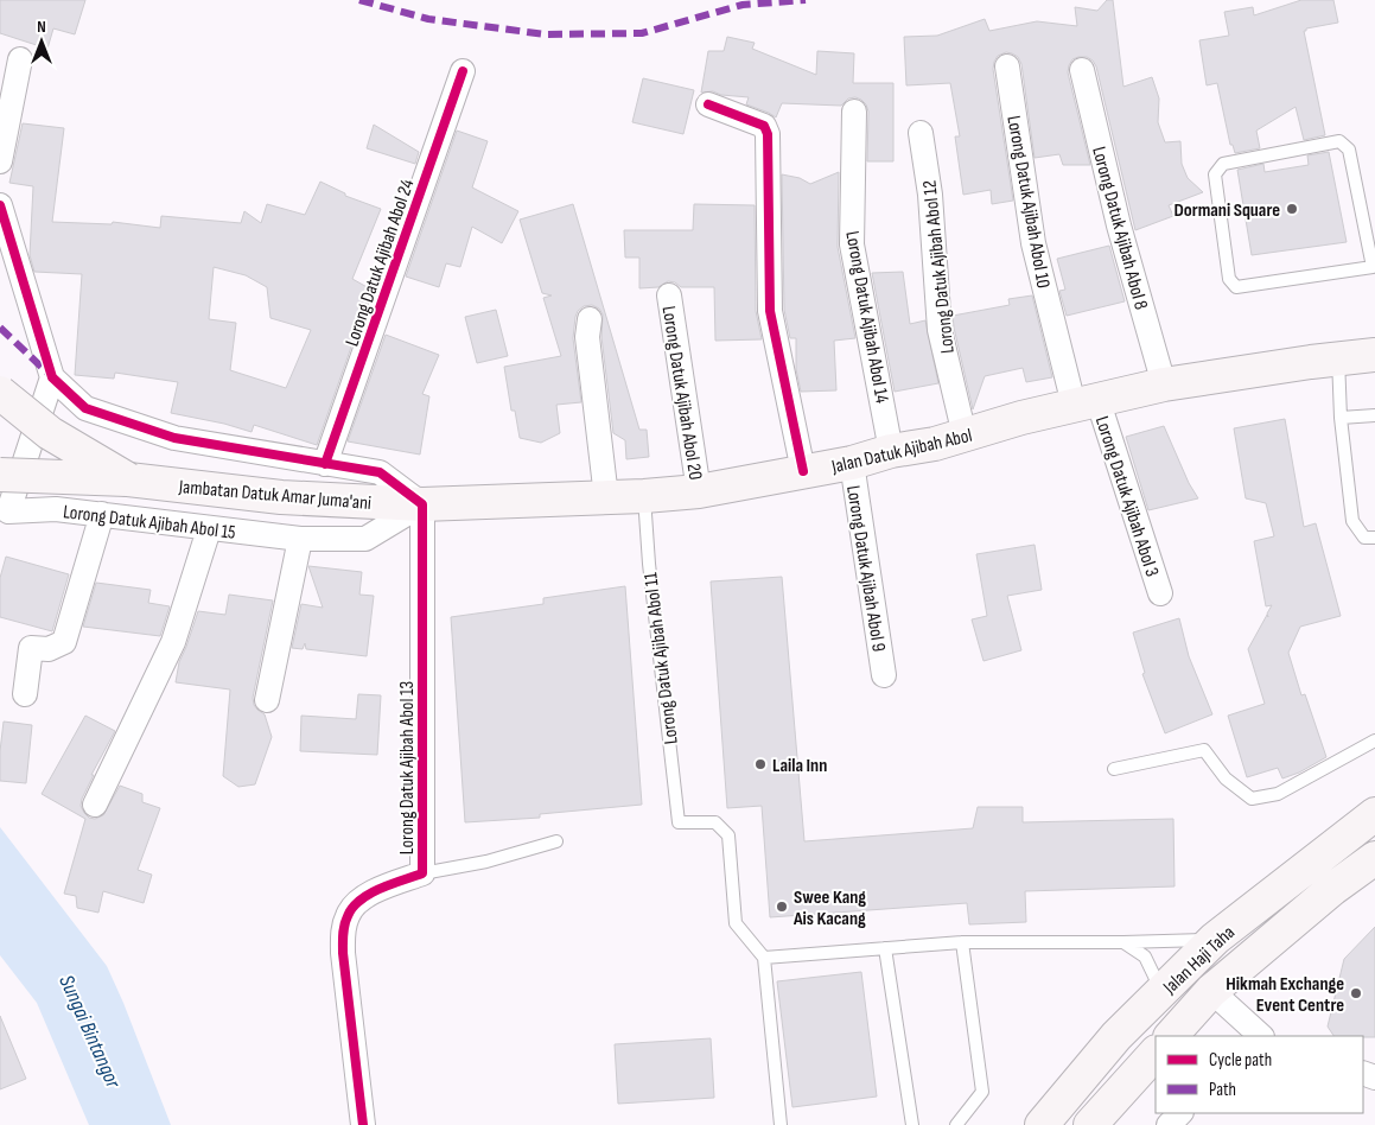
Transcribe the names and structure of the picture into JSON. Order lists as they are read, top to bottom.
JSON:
{
  "streets": {
    "main road": ["Jalan Datuk Ajibah Abol", "Jambatan Datuk Amar Juma'ani", "Jalan Haji Taha"],
    "street": [
      "Lorong Datuk Ajibah Abol 10",
      "Lorong Datuk Ajibah Abol 8",
      "Lorong Datuk Ajibah Abol 24",
      "Lorong Datuk Ajibah Abol 12",
      "Lorong Datuk Ajibah Abol 14",
      "Lorong Datuk Ajibah Abol 20",
      "Lorong Datuk Ajibah Abol 3",
      "Lorong Datuk Ajibah Abol 15",
      "Lorong Datuk Ajibah Abol 9",
      "Lorong Datuk Ajibah Abol 13"
    ],
    "lane": ["Lorong Datuk Ajibah Abol 11"]
  },
  "crossings": [
    ["Lorong Datuk Ajibah Abol 10", "Jalan Datuk Ajibah Abol"],
    ["Lorong Datuk Ajibah Abol 10", "Lorong Datuk Ajibah Abol 3"],
    ["Lorong Datuk Ajibah Abol 8", "Jalan Datuk Ajibah Abol"],
    ["Lorong Datuk Ajibah Abol 12", "Jalan Datuk Ajibah Abol"],
    ["Lorong Datuk Ajibah Abol 14", "Jalan Datuk Ajibah Abol"],
    ["Lorong Datuk Ajibah Abol 20", "Jalan Datuk Ajibah Abol"],
    ["Jalan Datuk Ajibah Abol", "Jambatan Datuk Amar Juma'ani"],
    ["Jalan Datuk Ajibah Abol", "Lorong Datuk Ajibah Abol 3"],
    ["Jalan Datuk Ajibah Abol", "Lorong Datuk Ajibah Abol 15"],
    ["Jalan Datuk Ajibah Abol", "Lorong Datuk Ajibah Abol 9"],
    ["Jalan Datuk Ajibah Abol", "Lorong Datuk Ajibah Abol 11"],
    ["Jalan Datuk Ajibah Abol", "Lorong Datuk Ajibah Abol 13"],
    ["Jambatan Datuk Amar Juma'ani", "Lorong Datuk Ajibah Abol 15"],
    ["Jambatan Datuk Amar Juma'ani", "Lorong Datuk Ajibah Abol 13"],
    ["Lorong Datuk Ajibah Abol 15", "Lorong Datuk Ajibah Abol 13"]
  ],
  "water": ["Sungai Bintangor"],
  "places": [
    "Dormani Square",
    "Laila Inn",
    "Swee Kang Ais Kacang",
    "Hikmah Exchange Event Centre"
  ],
  "legend": ["Cycle path", "Path"],
  "north": "top"
}
